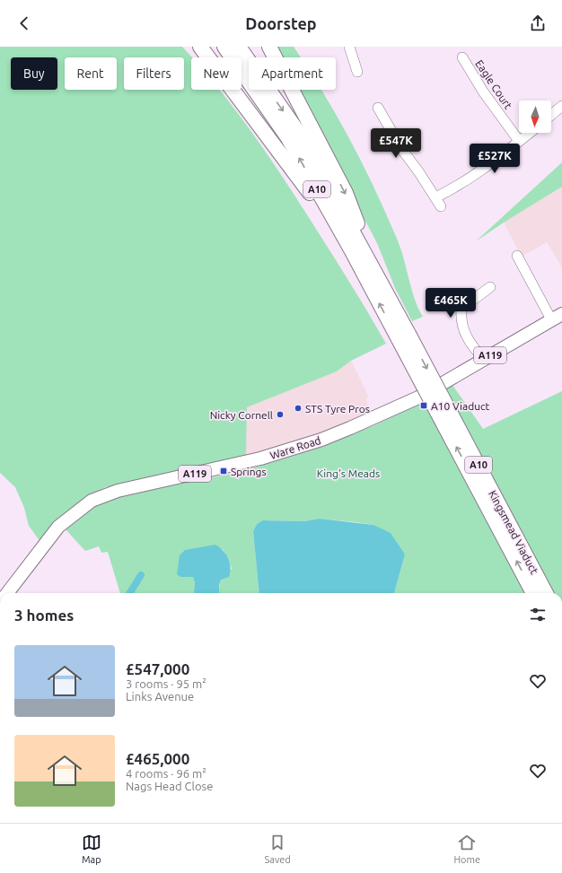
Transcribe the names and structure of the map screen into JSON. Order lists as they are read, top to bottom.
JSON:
{
  "streets": {
    "highway": ["A10", "Kingsmead Viaduct"],
    "main road": ["A119", "Ware Road"],
    "street": ["Eagle Court"]
  },
  "crossings": [
    ["A10", "Kingsmead Viaduct"]
  ],
  "parks": ["King's Meads"],
  "places": {
    "transit": ["A10 Viaduct", "Springs"],
    "other": ["STS Tyre Pros", "Nicky Cornell"]
  },
  "north": "bottom",
  "page": {
    "header": "Doorstep",
    "chip": [
      "Buy",
      "Rent",
      "Filters",
      "New",
      "Apartment"
    ],
    "price": ["£547K", "£527K", "£465K"],
    "heading": "3 homes",
    "list": [
      {
        "name": "£547,000",
        "note": "3 rooms · 95 m² · Links Avenue"
      },
      {
        "name": "£465,000",
        "note": "4 rooms · 96 m² · Nags Head Close"
      }
    ],
    "tabs": ["Map", "Saved", "Home"]
  }
}
